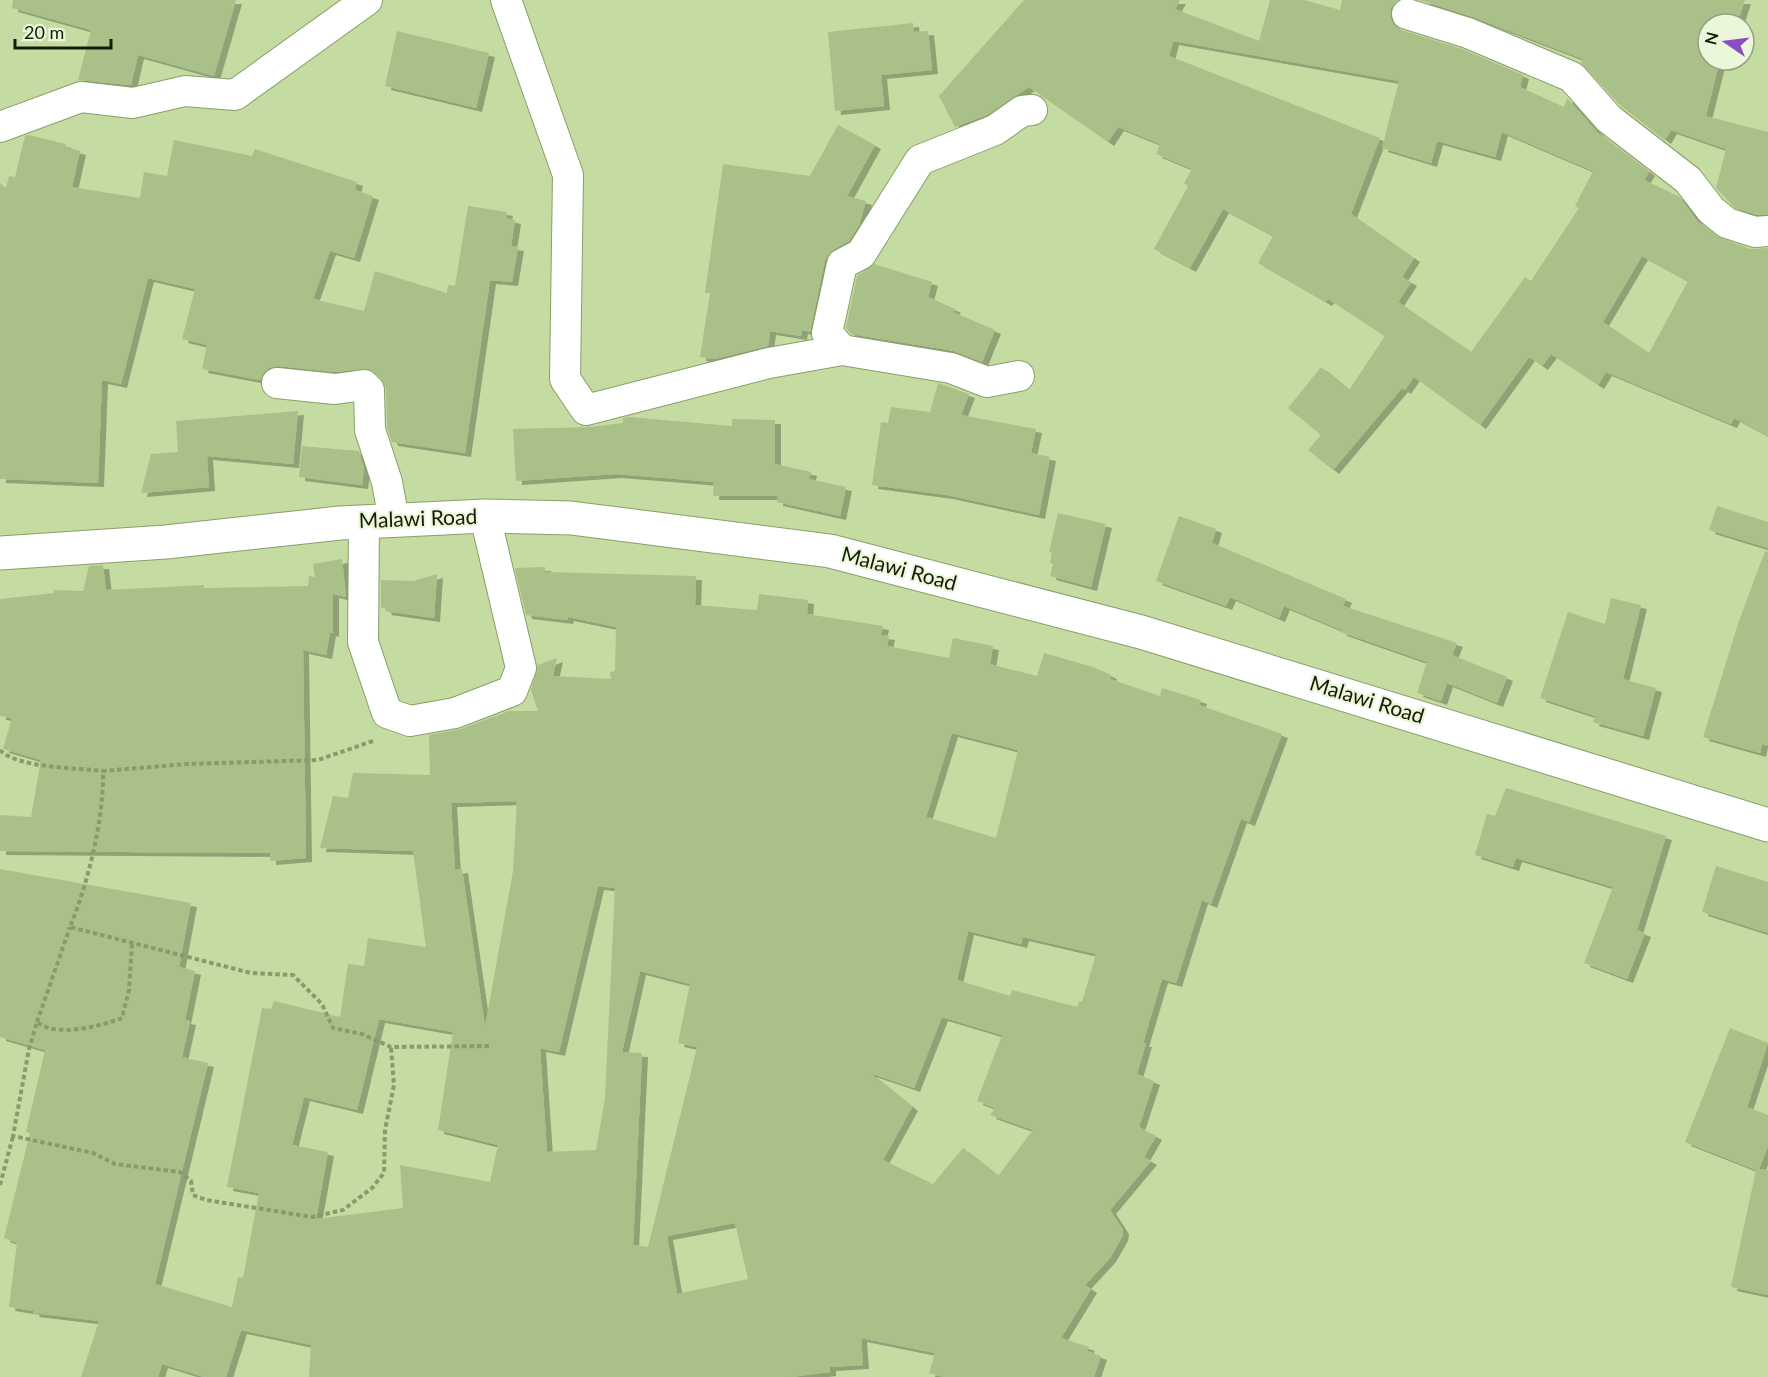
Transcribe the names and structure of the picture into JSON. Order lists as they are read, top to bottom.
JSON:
{
  "streets": {
    "main road": ["Malawi Road"]
  },
  "scale_bar": "20 m",
  "north": "left"
}
